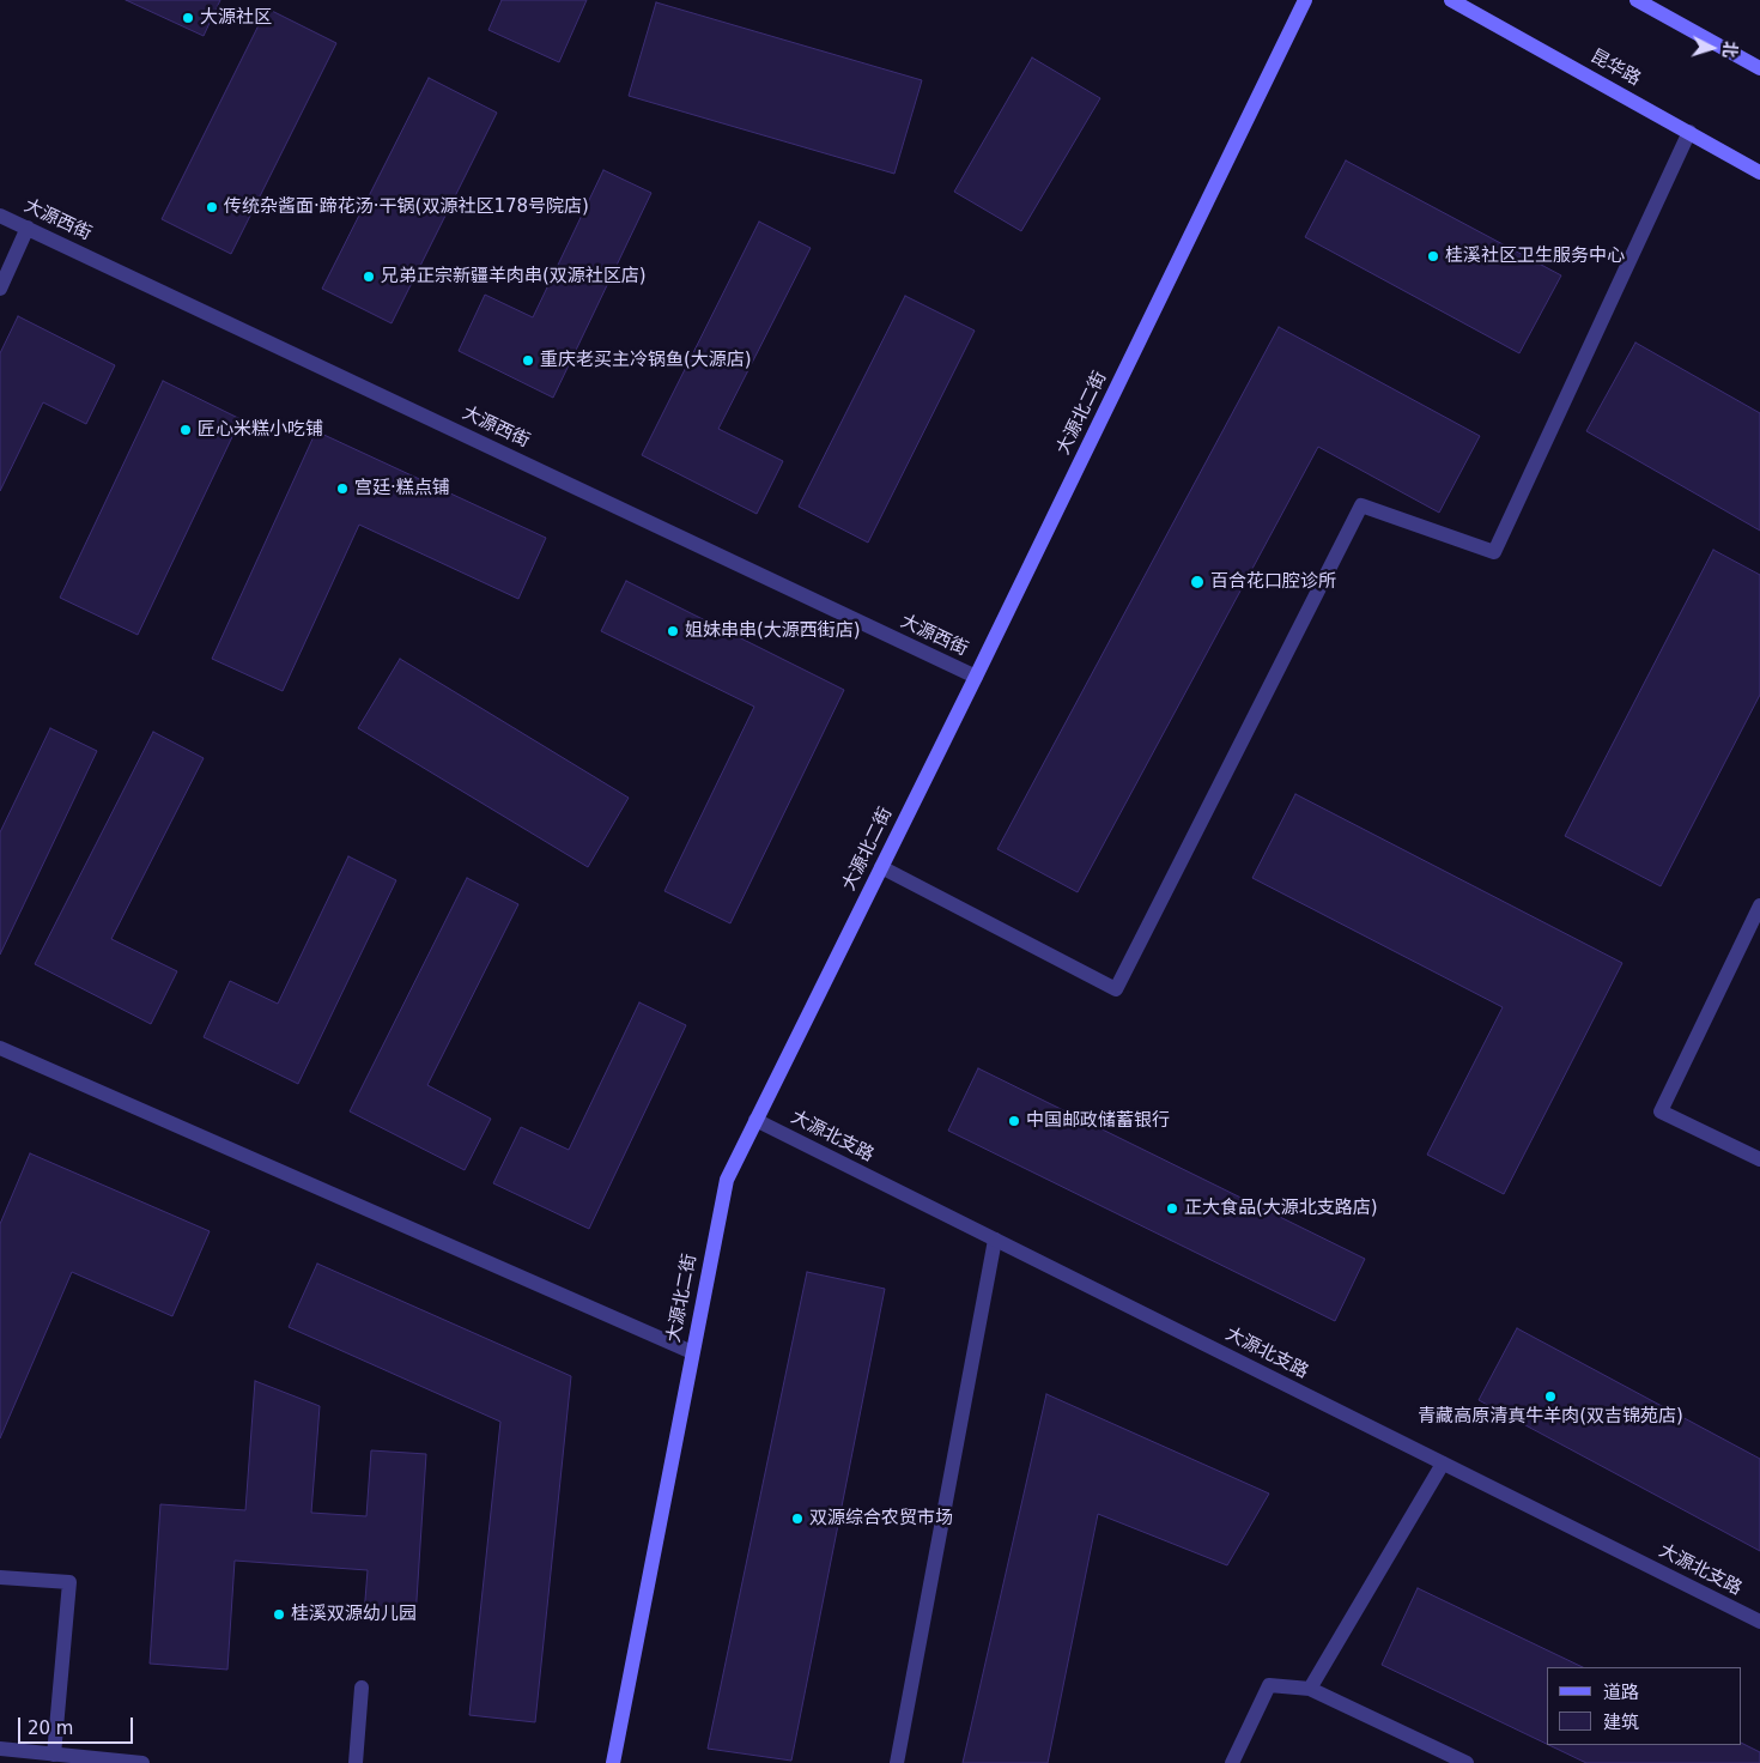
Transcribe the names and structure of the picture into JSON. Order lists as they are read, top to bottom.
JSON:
{
  "streets": {
    "street": [
      "昆华路",
      "大源西街",
      "大源北二街",
      "大源北支路"
    ]
  },
  "crossings": [
    ["大源西街", "大源北二街"],
    ["大源北二街", "大源北支路"]
  ],
  "places": [
    "大源社区",
    "传统杂酱面·蹄花汤·干锅(双源社区178号院店)",
    "桂溪社区卫生服务中心",
    "兄弟正宗新疆羊肉串(双源社区店)",
    "重庆老买主冷锅鱼(大源店)",
    "匠心米糕小吃铺",
    "宫廷·糕点铺",
    "百合花口腔诊所",
    "姐妹串串(大源西街店)",
    "中国邮政储蓄银行",
    "正大食品(大源北支路店)",
    "青藏高原清真牛羊肉(双吉锦苑店)",
    "双源综合农贸市场",
    "桂溪双源幼儿园"
  ],
  "legend": ["道路", "建筑"],
  "scale_bar": "20 m",
  "north": "right"
}
